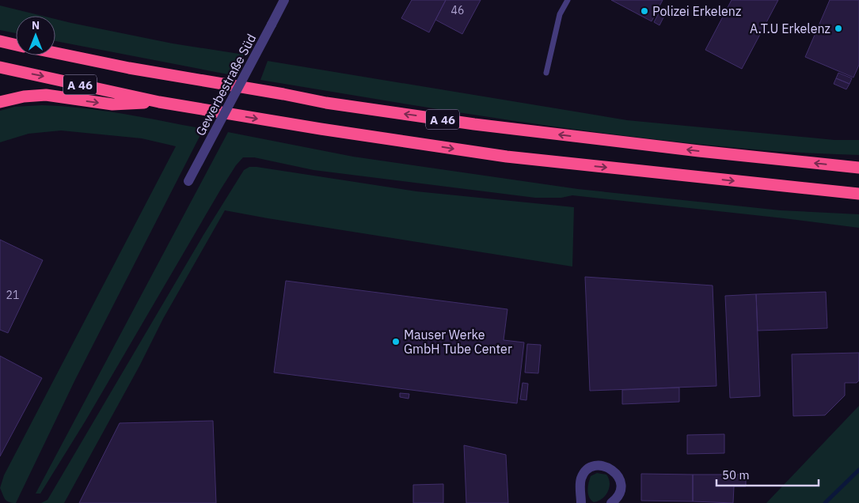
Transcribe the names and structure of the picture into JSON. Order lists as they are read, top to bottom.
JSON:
{
  "streets": {
    "highway": ["A 46"],
    "street": ["Gewerbestraße Süd"]
  },
  "places": ["Polizei Erkelenz", "A.T.U Erkelenz", "Mauser Werke GmbH Tube Center"],
  "house_numbers": ["46", "21"],
  "scale_bar": "50 m",
  "north": "top"
}
